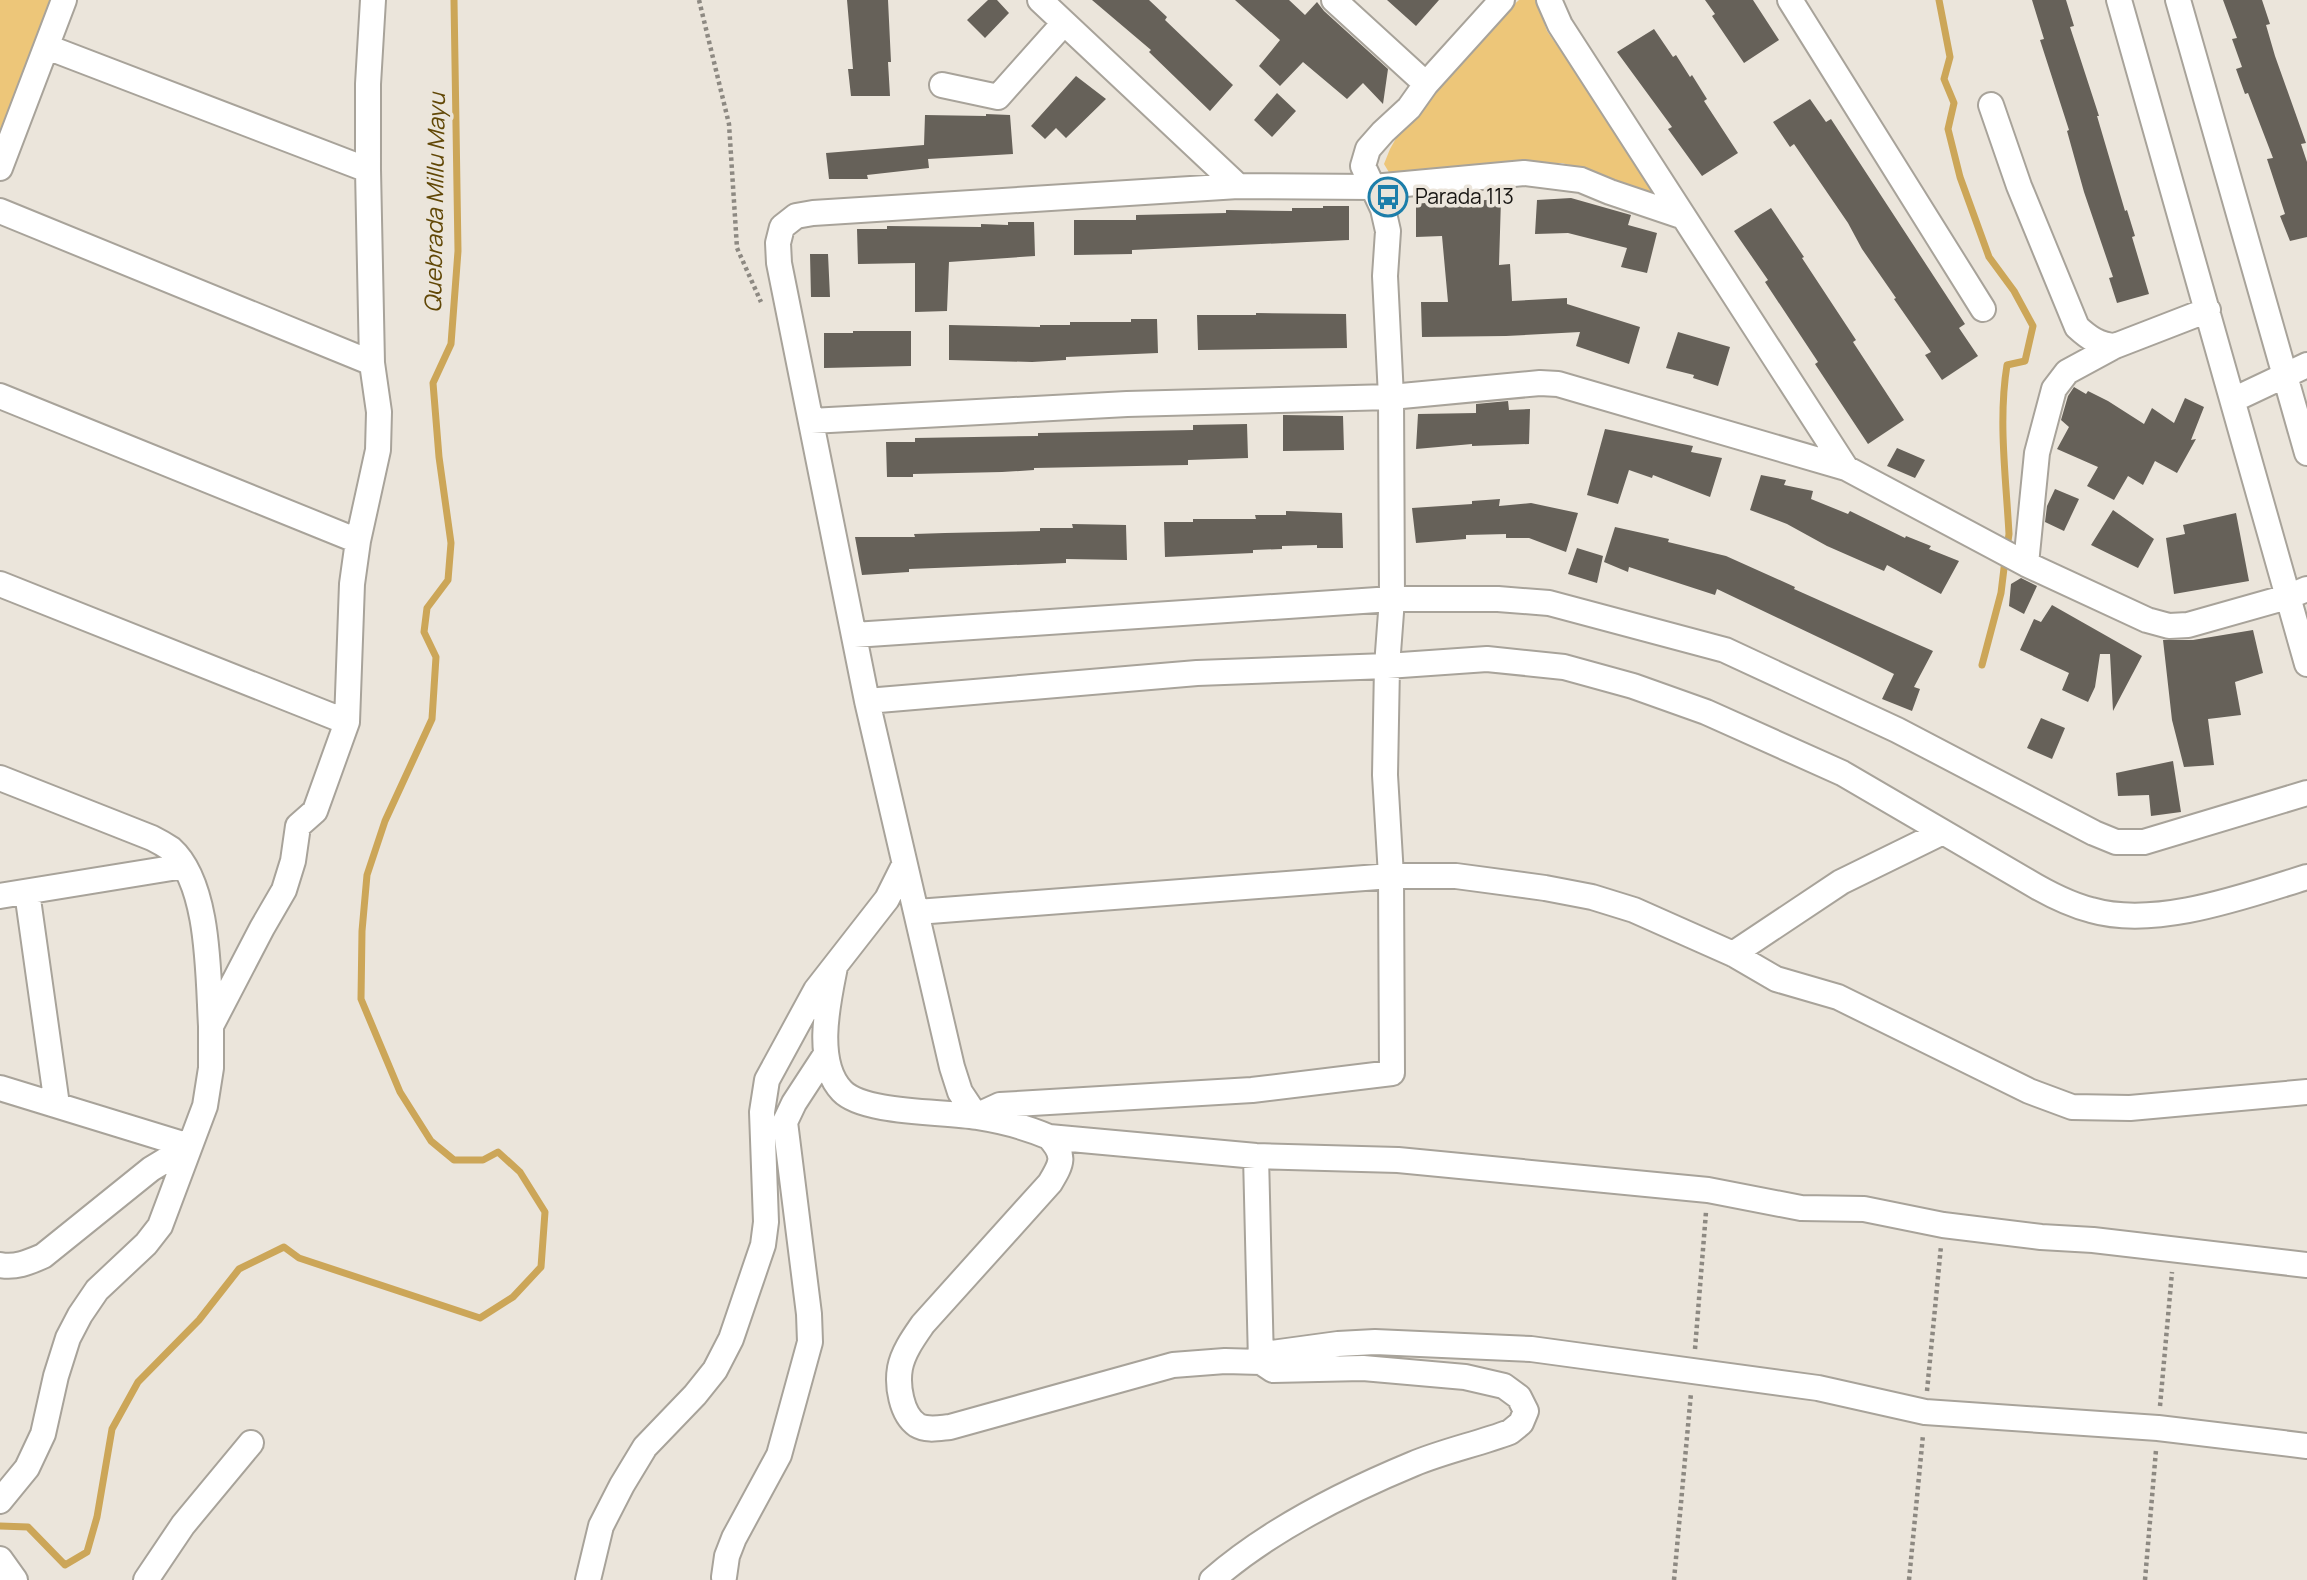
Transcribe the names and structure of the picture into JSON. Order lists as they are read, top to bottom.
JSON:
{
  "water": ["Quebrada Millu Mayu"],
  "places": {
    "bus stop": ["Parada 113"]
  }
}
